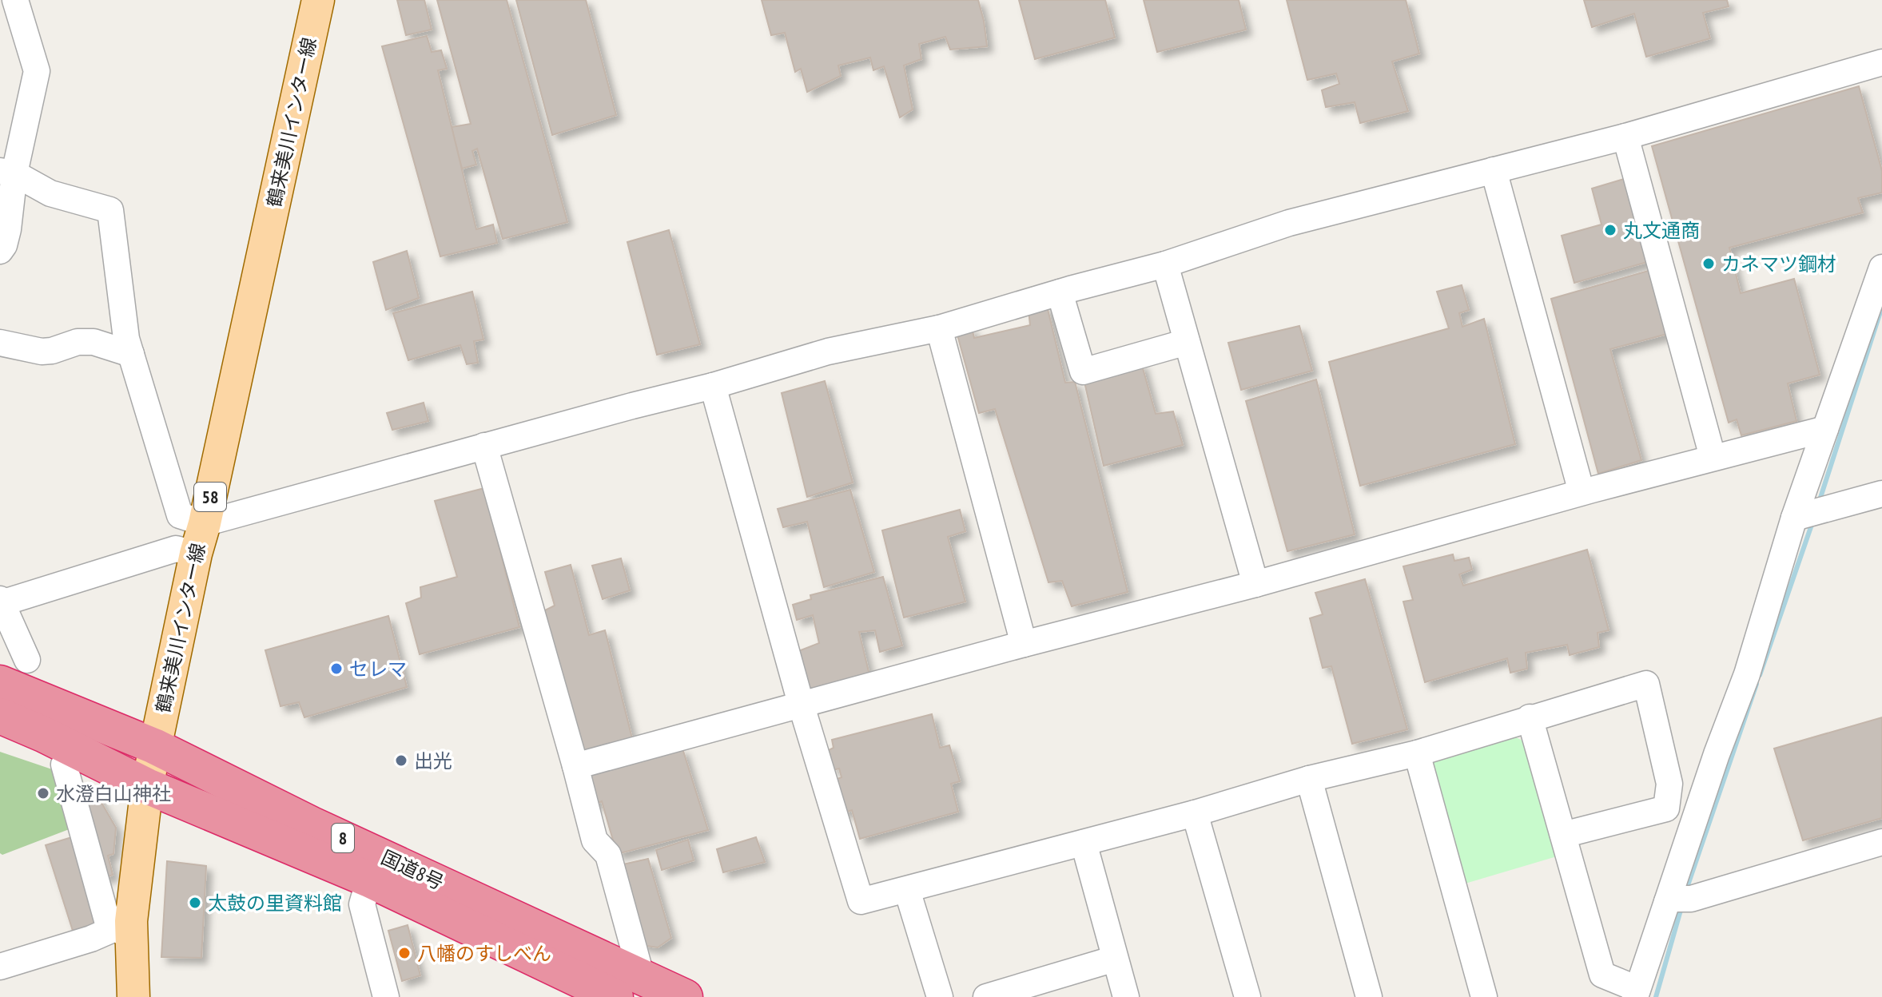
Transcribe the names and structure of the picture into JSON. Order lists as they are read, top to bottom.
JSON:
{
  "streets": {
    "highway": ["8", "国道8号"],
    "main road": ["鶴来美川インター線", "58"]
  },
  "crossings": [
    ["鶴来美川インター線", "国道8号"]
  ],
  "places": [
    "丸文通商",
    "カネマツ鋼材",
    "セレマ",
    "出光",
    "水澄白山神社",
    "太鼓の里資料館",
    "八幡のすしべん"
  ]
}
